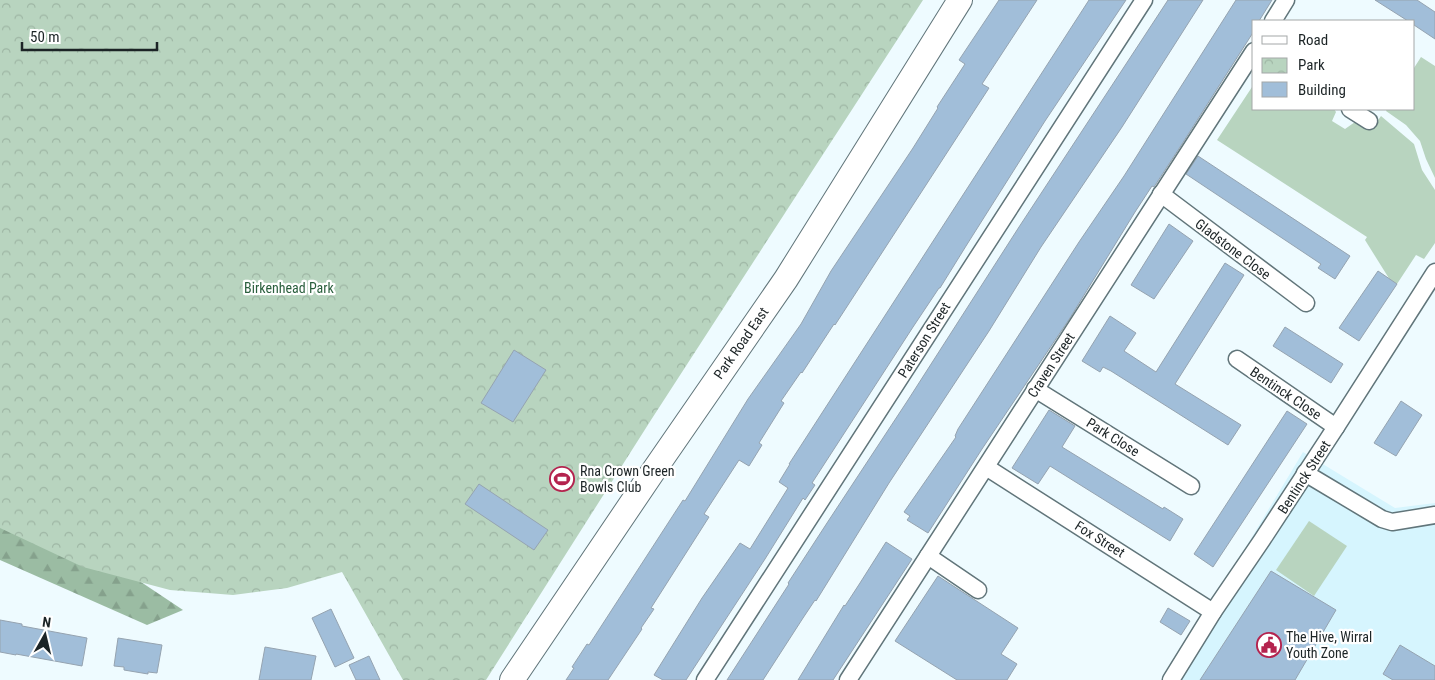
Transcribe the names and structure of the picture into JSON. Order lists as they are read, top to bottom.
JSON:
{
  "streets": {
    "street": [
      "Gladstone Close",
      "Paterson Street",
      "Park Road East",
      "Craven Street",
      "Bentinck Close",
      "Park Close",
      "Bentinck Street",
      "Fox Street"
    ]
  },
  "crossings": [
    ["Gladstone Close", "Craven Street"],
    ["Craven Street", "Park Close"],
    ["Craven Street", "Fox Street"],
    ["Bentinck Close", "Bentinck Street"],
    ["Bentinck Street", "Fox Street"]
  ],
  "parks": ["Birkenhead Park"],
  "places": {
    "sports": ["Rna Crown Green Bowls Club"],
    "public building": ["The Hive, Wirral Youth Zone"]
  },
  "legend": ["Road", "Park", "Building"],
  "scale_bar": "50 m",
  "north": "top"
}
